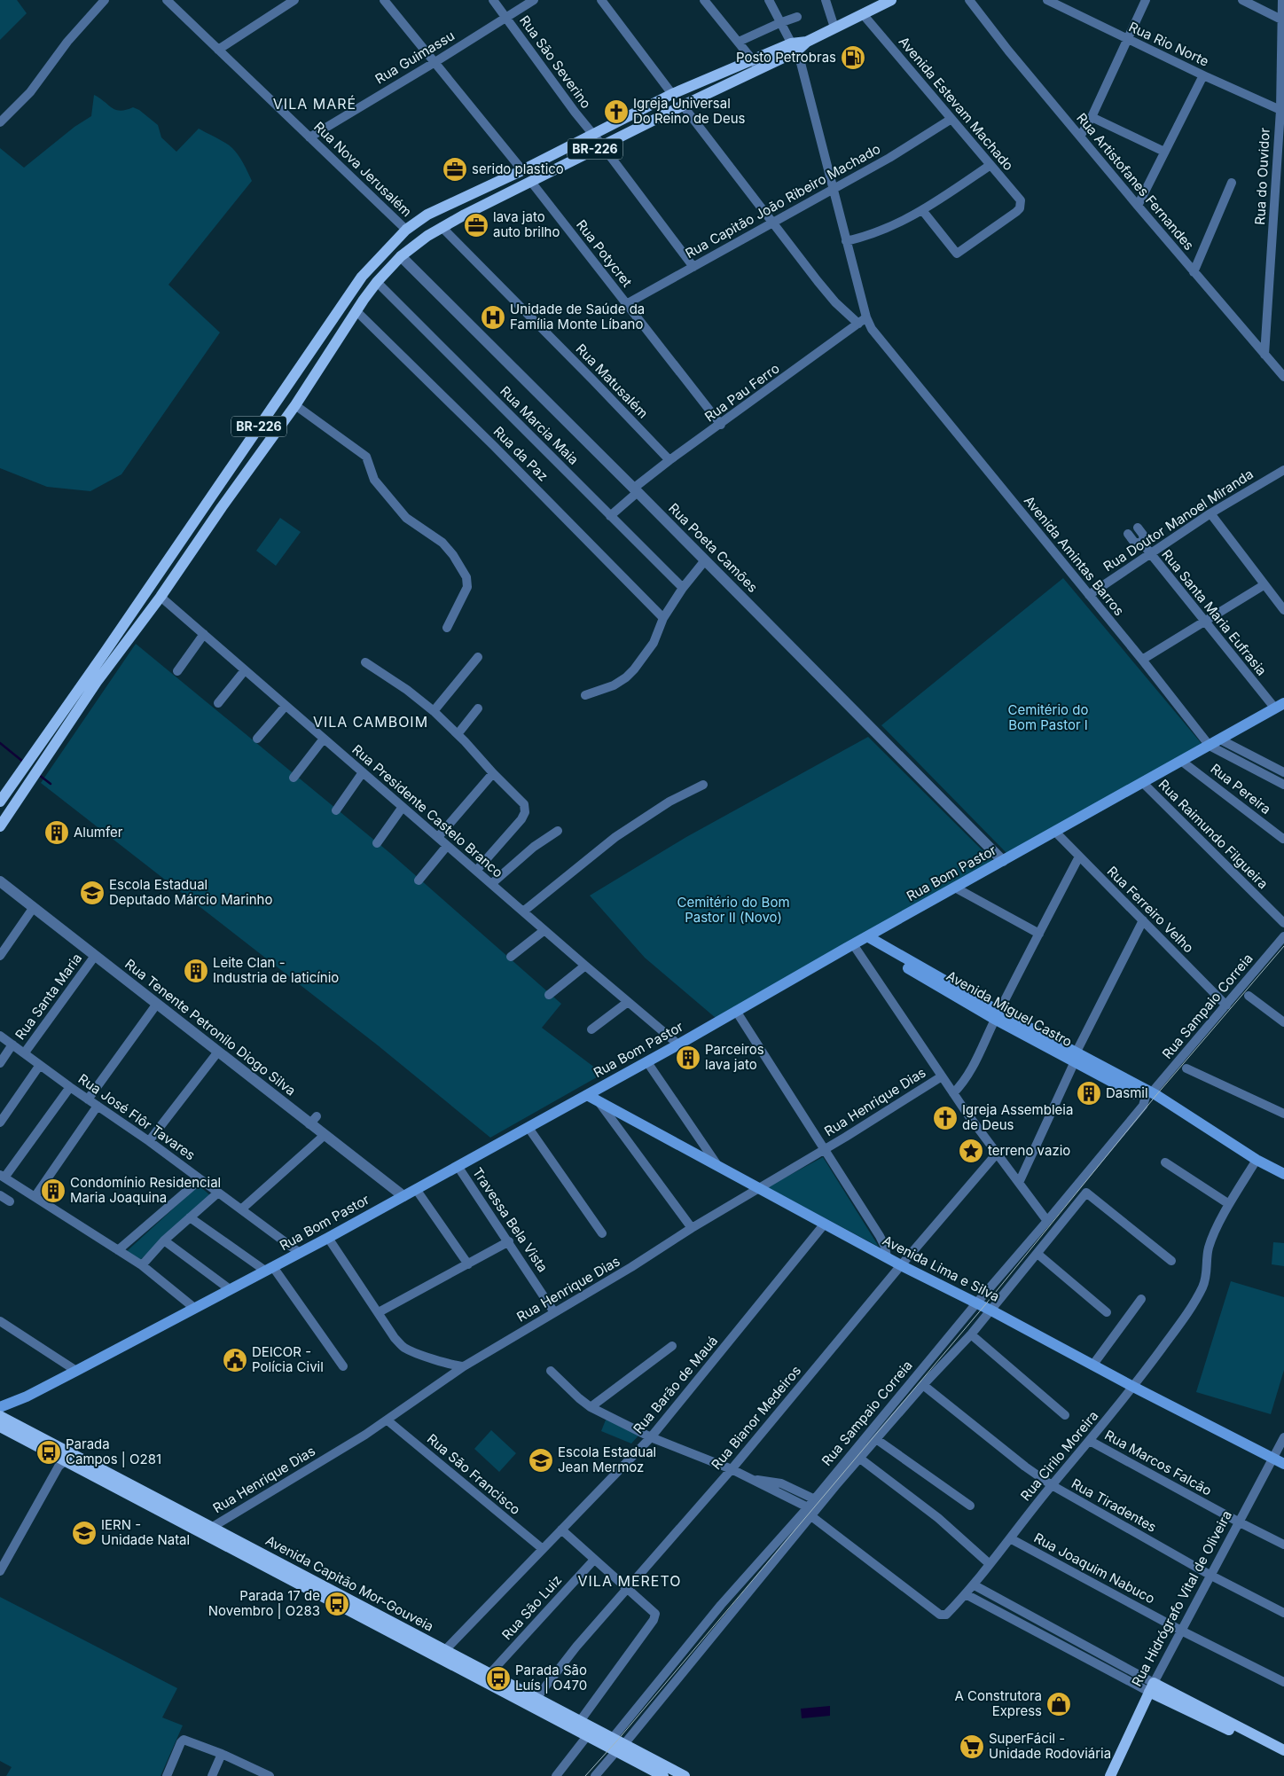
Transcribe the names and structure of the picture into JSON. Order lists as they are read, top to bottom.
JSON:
{
  "streets": {
    "main road": [
      "BR-226",
      "Rua Bom Pastor",
      "Avenida Miguel Castro",
      "Avenida Lima e Silva",
      "Avenida Capitão Mor-Gouveia",
      "Rua Hidrógrafo Vital de Oliveira"
    ],
    "street": [
      "Rua Rio Norte",
      "Rua Guimassu",
      "Rua São Severino",
      "Avenida Estevam Machado",
      "Rua Nova Jerusalém",
      "Rua do Ouvidor",
      "Rua Artistofanes Fernandes",
      "Rua Capitão João Ribeiro Machado",
      "Rua Potycret",
      "Rua Matusalém",
      "Rua Pau Ferro",
      "Rua Marcia Maia",
      "Rua da Paz",
      "Rua Doutor Manoel Miranda",
      "Rua Poeta Camões",
      "Avenida Amintas Barros",
      "Rua Santa Maria Eufrasia",
      "Rua Pereira",
      "Rua Presidente Castelo Branco",
      "Rua Raimundo Filgueira",
      "Rua Ferreiro Velho",
      "Rua Santa Maria",
      "Rua Sampaio Correia",
      "Rua Tenente Petronilo Diogo Silva",
      "Rua Henrique Dias",
      "Rua José Flôr Tavares",
      "Travessa Bela Vista",
      "Rua Barão de Mauá",
      "Rua Bianor Medeiros",
      "Rua Cirilo Moreira",
      "Rua Marcos Falcão",
      "Rua São Francisco",
      "Rua Tiradentes",
      "Rua Joaquim Nabuco",
      "Rua São Luiz"
    ]
  },
  "crossings": [
    ["Rua Rio Norte", "Rua do Ouvidor"],
    ["Rua Guimassu", "Rua São Severino"],
    ["Rua Guimassu", "Rua Nova Jerusalém"],
    ["Rua São Severino", "BR-226"],
    ["Rua São Severino", "Rua Capitão João Ribeiro Machado"],
    ["Avenida Estevam Machado", "BR-226"],
    ["Avenida Estevam Machado", "Rua Capitão João Ribeiro Machado"],
    ["BR-226", "Rua Nova Jerusalém"],
    ["BR-226", "Rua Potycret"],
    ["BR-226", "Rua Matusalém"],
    ["BR-226", "Rua Marcia Maia"],
    ["BR-226", "Rua da Paz"],
    ["BR-226", "Rua Poeta Camões"],
    ["BR-226", "Avenida Amintas Barros"],
    ["BR-226", "Rua Presidente Castelo Branco"],
    ["Rua do Ouvidor", "Rua Artistofanes Fernandes"],
    ["Rua Capitão João Ribeiro Machado", "Rua Potycret"],
    ["Rua Capitão João Ribeiro Machado", "Avenida Amintas Barros"],
    ["Rua Potycret", "Rua Pau Ferro"],
    ["Rua Matusalém", "Rua Pau Ferro"],
    ["Rua Pau Ferro", "Rua Marcia Maia"],
    ["Rua Pau Ferro", "Rua Poeta Camões"],
    ["Rua Pau Ferro", "Avenida Amintas Barros"],
    ["Rua Doutor Manoel Miranda", "Avenida Amintas Barros"],
    ["Rua Doutor Manoel Miranda", "Rua Santa Maria Eufrasia"],
    ["Rua Poeta Camões", "Rua Bom Pastor"],
    ["Avenida Amintas Barros", "Rua Bom Pastor"],
    ["Rua Santa Maria Eufrasia", "Rua Bom Pastor"],
    ["Rua Pereira", "Rua Bom Pastor"],
    ["Rua Presidente Castelo Branco", "Rua Bom Pastor"],
    ["Rua Raimundo Filgueira", "Rua Bom Pastor"],
    ["Rua Bom Pastor", "Rua Ferreiro Velho"],
    ["Rua Bom Pastor", "Avenida Miguel Castro"],
    ["Rua Bom Pastor", "Rua Tenente Petronilo Diogo Silva"],
    ["Rua Bom Pastor", "Rua José Flôr Tavares"],
    ["Rua Bom Pastor", "Travessa Bela Vista"],
    ["Rua Bom Pastor", "Avenida Lima e Silva"],
    ["Rua Ferreiro Velho", "Rua Sampaio Correia"],
    ["Rua Santa Maria", "Rua Tenente Petronilo Diogo Silva"],
    ["Rua Santa Maria", "Rua José Flôr Tavares"],
    ["Rua Sampaio Correia", "Avenida Lima e Silva"],
    ["Rua Sampaio Correia", "Rua Cirilo Moreira"],
    ["Rua Sampaio Correia", "Rua Tiradentes"],
    ["Rua Sampaio Correia", "Avenida Capitão Mor-Gouveia"],
    ["Rua Henrique Dias", "Travessa Bela Vista"],
    ["Rua Henrique Dias", "Avenida Lima e Silva"],
    ["Rua Henrique Dias", "Rua São Francisco"],
    ["Rua Henrique Dias", "Avenida Capitão Mor-Gouveia"],
    ["Avenida Lima e Silva", "Rua Barão de Mauá"],
    ["Avenida Lima e Silva", "Rua Bianor Medeiros"],
    ["Avenida Lima e Silva", "Rua Cirilo Moreira"],
    ["Avenida Lima e Silva", "Rua Hidrógrafo Vital de Oliveira"],
    ["Rua Barão de Mauá", "Rua São Francisco"],
    ["Rua Barão de Mauá", "Avenida Capitão Mor-Gouveia"],
    ["Rua Bianor Medeiros", "Avenida Capitão Mor-Gouveia"],
    ["Rua Cirilo Moreira", "Rua Marcos Falcão"],
    ["Rua Cirilo Moreira", "Rua Tiradentes"],
    ["Rua Cirilo Moreira", "Rua Joaquim Nabuco"],
    ["Rua Marcos Falcão", "Rua Hidrógrafo Vital de Oliveira"],
    ["Rua Tiradentes", "Rua Hidrógrafo Vital de Oliveira"],
    ["Rua Joaquim Nabuco", "Rua Hidrógrafo Vital de Oliveira"],
    ["Avenida Capitão Mor-Gouveia", "Rua São Luiz"]
  ],
  "districts": ["VILA MARÉ", "VILA CAMBOIM", "VILA MERETO"],
  "parks": ["Cemitério do Bom Pastor I", "Cemitério do Bom Pastor II (Novo)"],
  "places": {
    "fuel station": ["Posto Petrobras"],
    "church": ["Igreja Universal Do Reino de Deus", "Igreja Assembleia de Deus"],
    "office": ["serido plastico", "lava jato auto brilho"],
    "hospital": ["Unidade de Saúde da Família Monte Líbano"],
    "building": [
      "Alumfer",
      "Leite Clan - Industria de laticínio",
      "Parceiros lava jato",
      "Dasmil",
      "Condomínio Residencial Maria Joaquina"
    ],
    "school or university": ["Escola Estadual Deputado Márcio Marinho", "Escola Estadual Jean Mermoz", "IERN - Unidade Natal"],
    "place": ["terreno vazio"],
    "public building": ["DEICOR - Polícia Civil"],
    "bus stop": ["Parada Campos | O281", "Parada 17 de Novembro | O283", "Parada São Luís | O470"],
    "shop": ["A Construtora Express"],
    "supermarket": ["SuperFácil - Unidade Rodoviária"]
  }
}
